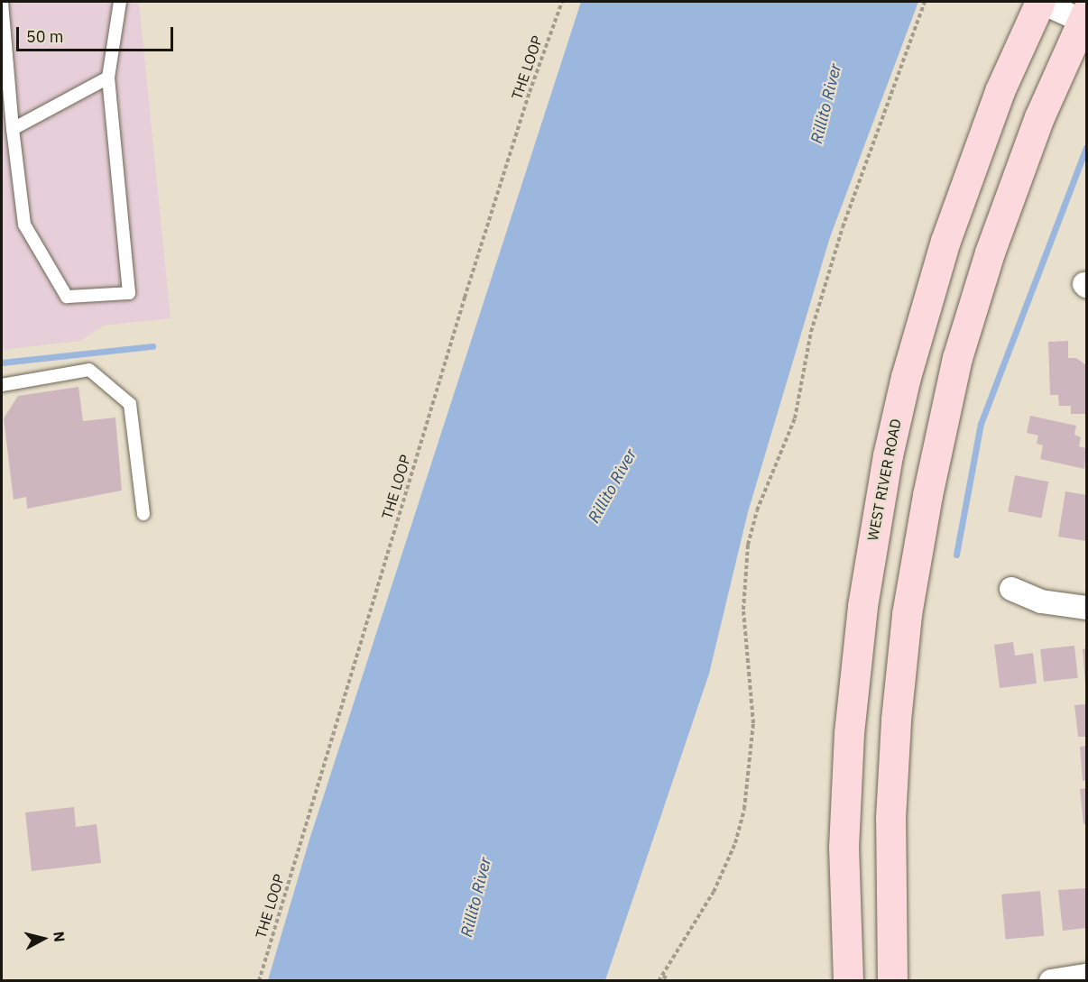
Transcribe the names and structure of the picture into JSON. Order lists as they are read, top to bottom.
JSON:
{
  "streets": {
    "main road": ["WEST RIVER ROAD"],
    "path": ["THE LOOP"]
  },
  "water": ["Rillito River"],
  "scale_bar": "50 m",
  "north": "right"
}
